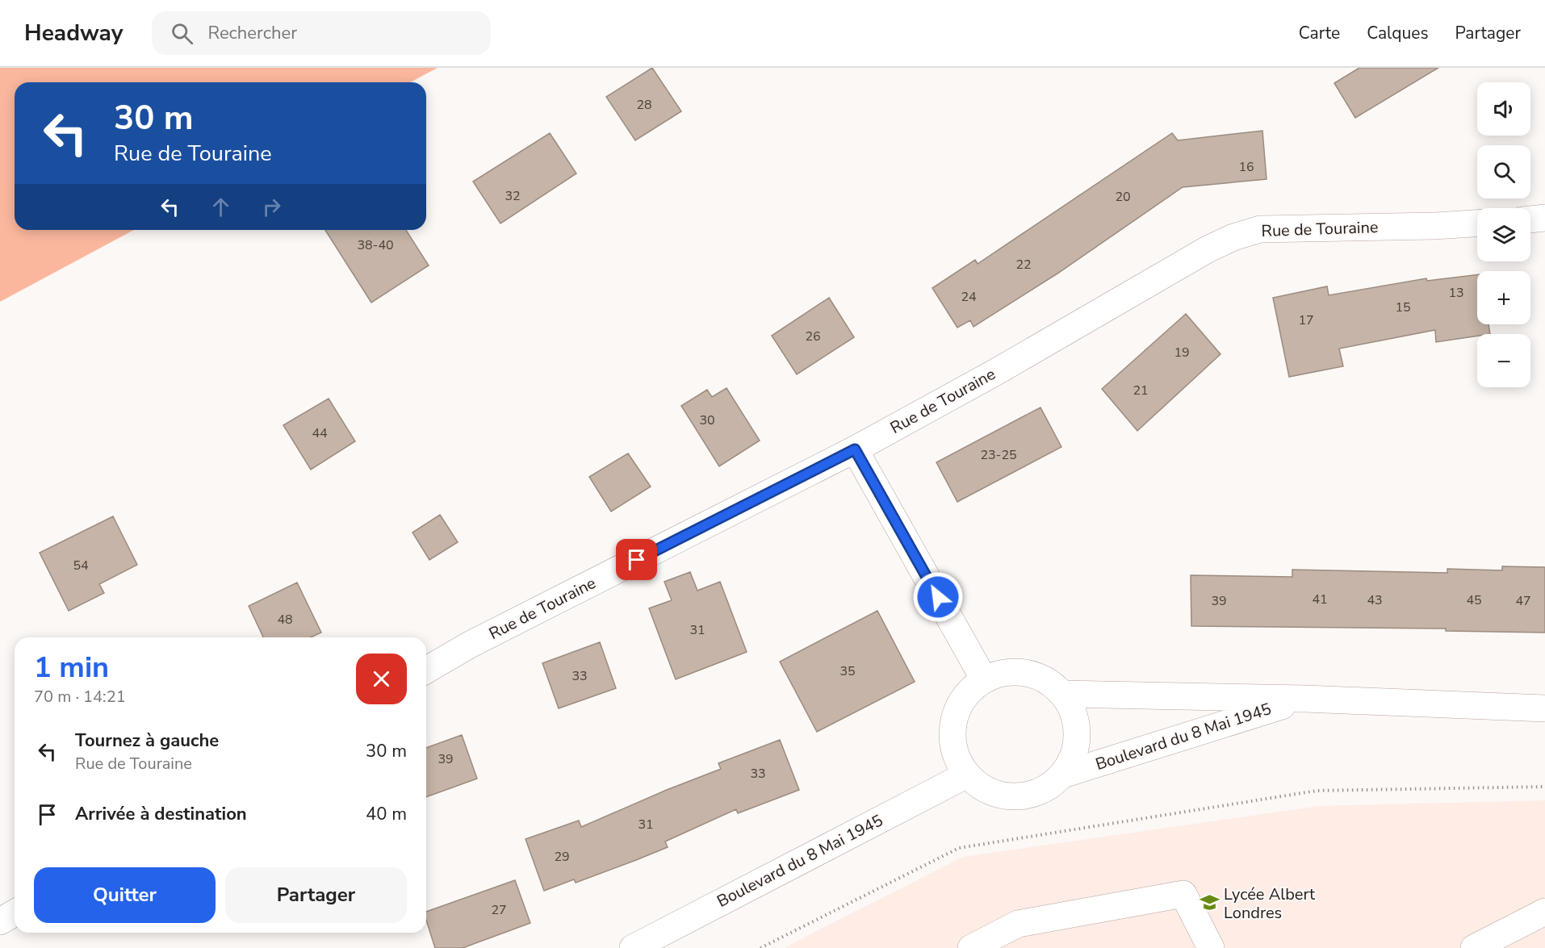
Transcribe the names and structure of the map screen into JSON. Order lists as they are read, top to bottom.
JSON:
{
  "streets": {
    "street": ["Rue de Touraine", "Boulevard du 8 Mai 1945"]
  },
  "places": {
    "school or university": ["Lycée Albert Londres"]
  },
  "house_numbers": [
    "28",
    "16",
    "32",
    "20",
    "38-40",
    "22",
    "13",
    "24",
    "15",
    "17",
    "26",
    "19",
    "21",
    "30",
    "44",
    "23-25",
    "54",
    "41",
    "43",
    "45",
    "39",
    "47",
    "48",
    "31",
    "35",
    "33",
    "39",
    "33",
    "31",
    "29",
    "27"
  ],
  "page": {
    "header": "Headway",
    "search": "Rechercher",
    "nav": ["Carte", "Calques", "Partager"],
    "map_buttons": ["+", "−"],
    "turn": ["30 m", "Rue de Touraine"],
    "heading": ["1 min", "70 m · 14:21"],
    "list": [
      {
        "name": "Tournez à gauche",
        "note": "Rue de Touraine",
        "value": "30 m"
      },
      {
        "name": "Arrivée à destination",
        "value": "40 m"
      }
    ],
    "buttons": ["Quitter", "Partager"]
  }
}
